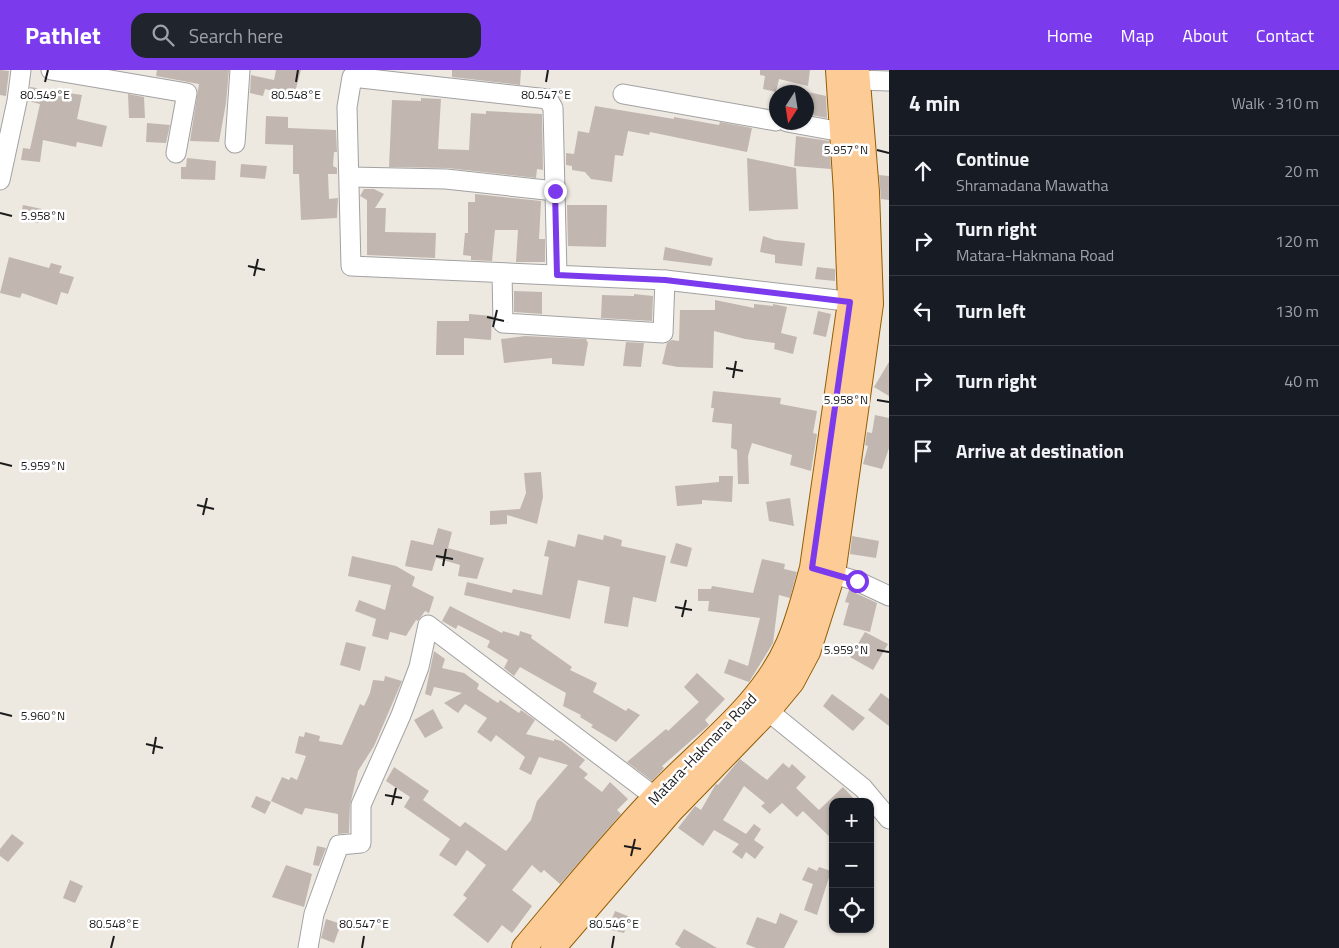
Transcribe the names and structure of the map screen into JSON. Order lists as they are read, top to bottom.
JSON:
{
  "streets": {
    "main road": ["Matara-Hakmana Road"]
  },
  "north": "bottom",
  "page": {
    "header": "Pathlet",
    "search": "Search here",
    "nav": [
      "Home",
      "Map",
      "About",
      "Contact"
    ],
    "heading": ["4 min", "Walk · 310 m"],
    "list": [
      ["Continue", "Shramadana Mawatha", "20 m"],
      ["Turn right", "Matara-Hakmana Road", "120 m"],
      ["Turn left", "130 m"],
      ["Turn right", "40 m"],
      "Arrive at destination"
    ],
    "map_buttons": ["+", "−"]
  },
  "coordinates": [
    "80.549°E",
    "80.548°E",
    "80.547°E",
    "5.957°N",
    "5.958°N",
    "5.959°N",
    "5.960°N",
    "80.546°E"
  ]
}
